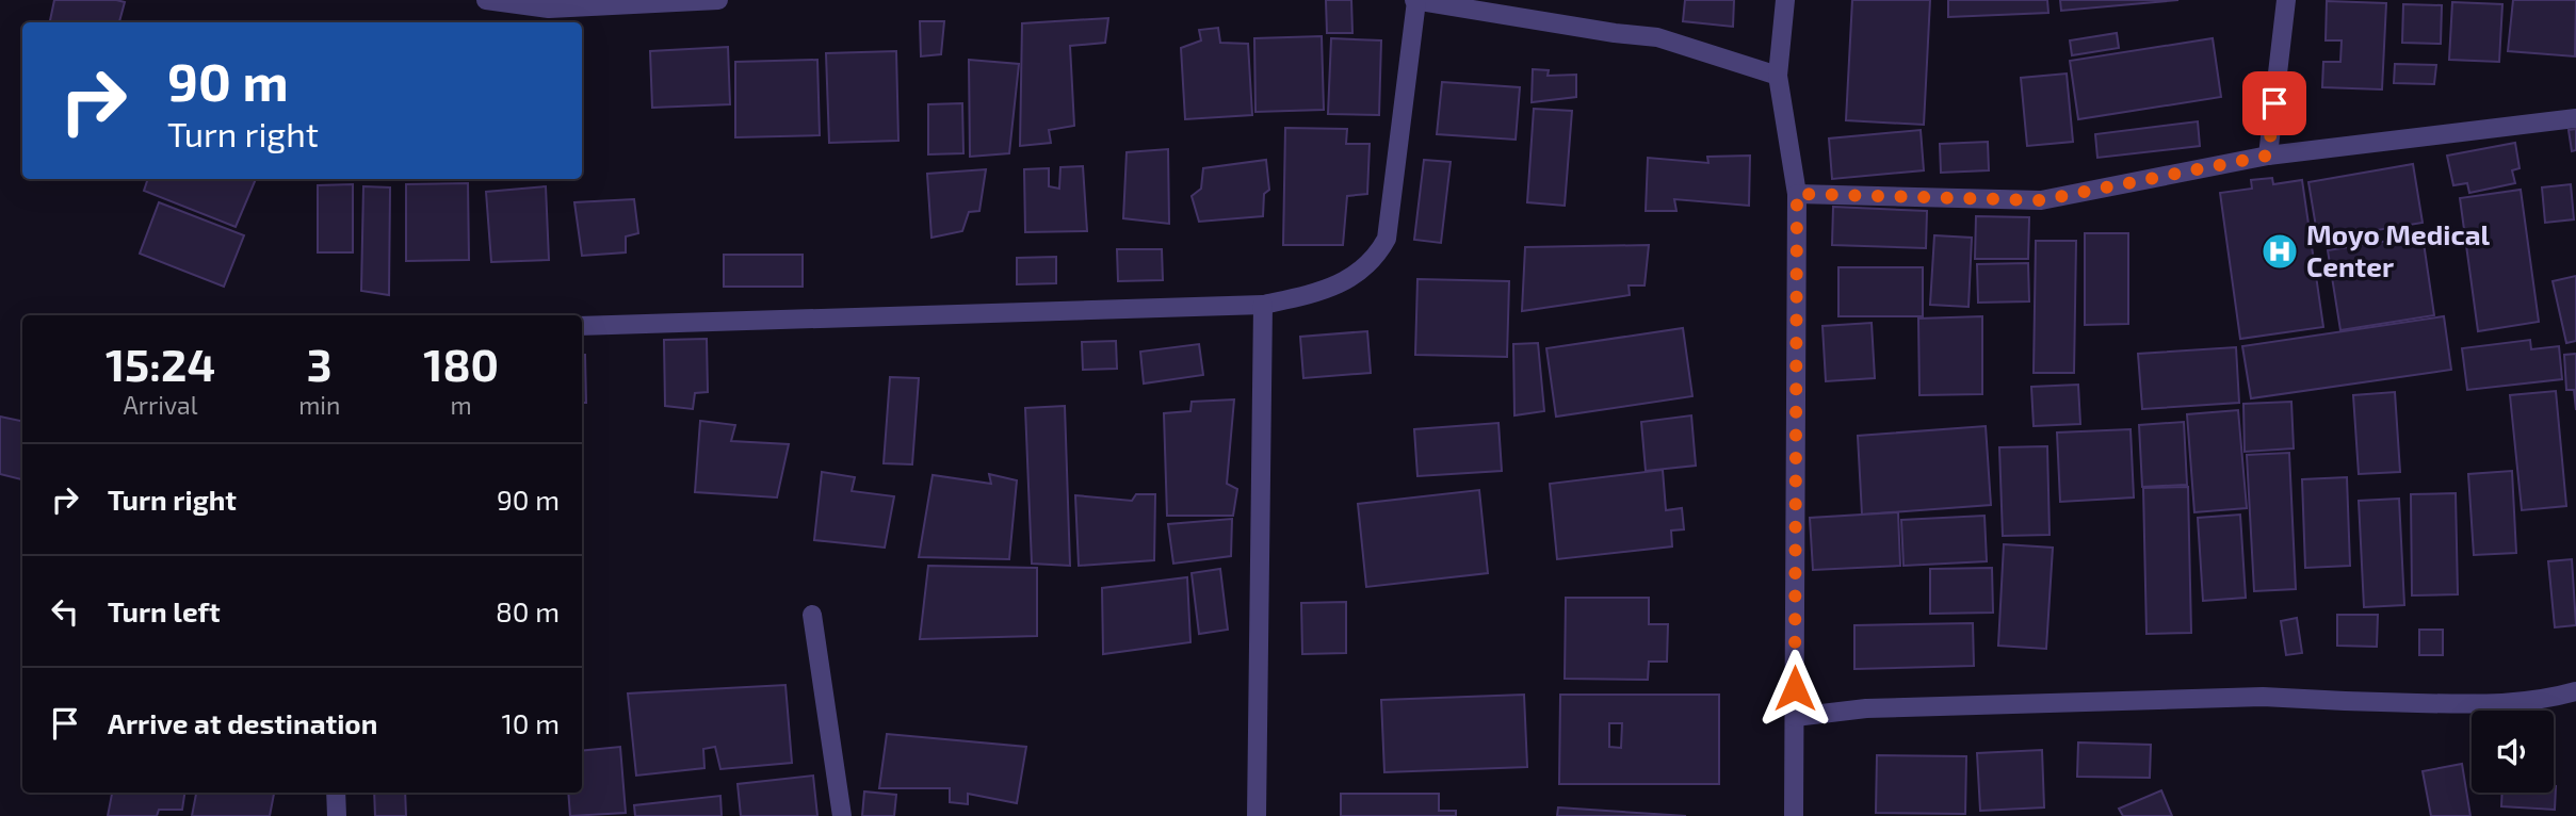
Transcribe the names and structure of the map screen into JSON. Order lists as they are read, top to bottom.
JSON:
{
  "places": {
    "hospital": ["Moyo Medical Center"]
  },
  "page": {
    "turn": ["90 m", "Turn right"],
    "eta": [
      "15:24",
      "Arrival",
      "3",
      "min",
      "180",
      "m"
    ],
    "list": [
      {
        "name": "Turn right",
        "value": "90 m"
      },
      {
        "name": "Turn left",
        "value": "80 m"
      },
      {
        "name": "Arrive at destination",
        "value": "10 m"
      }
    ]
  }
}
